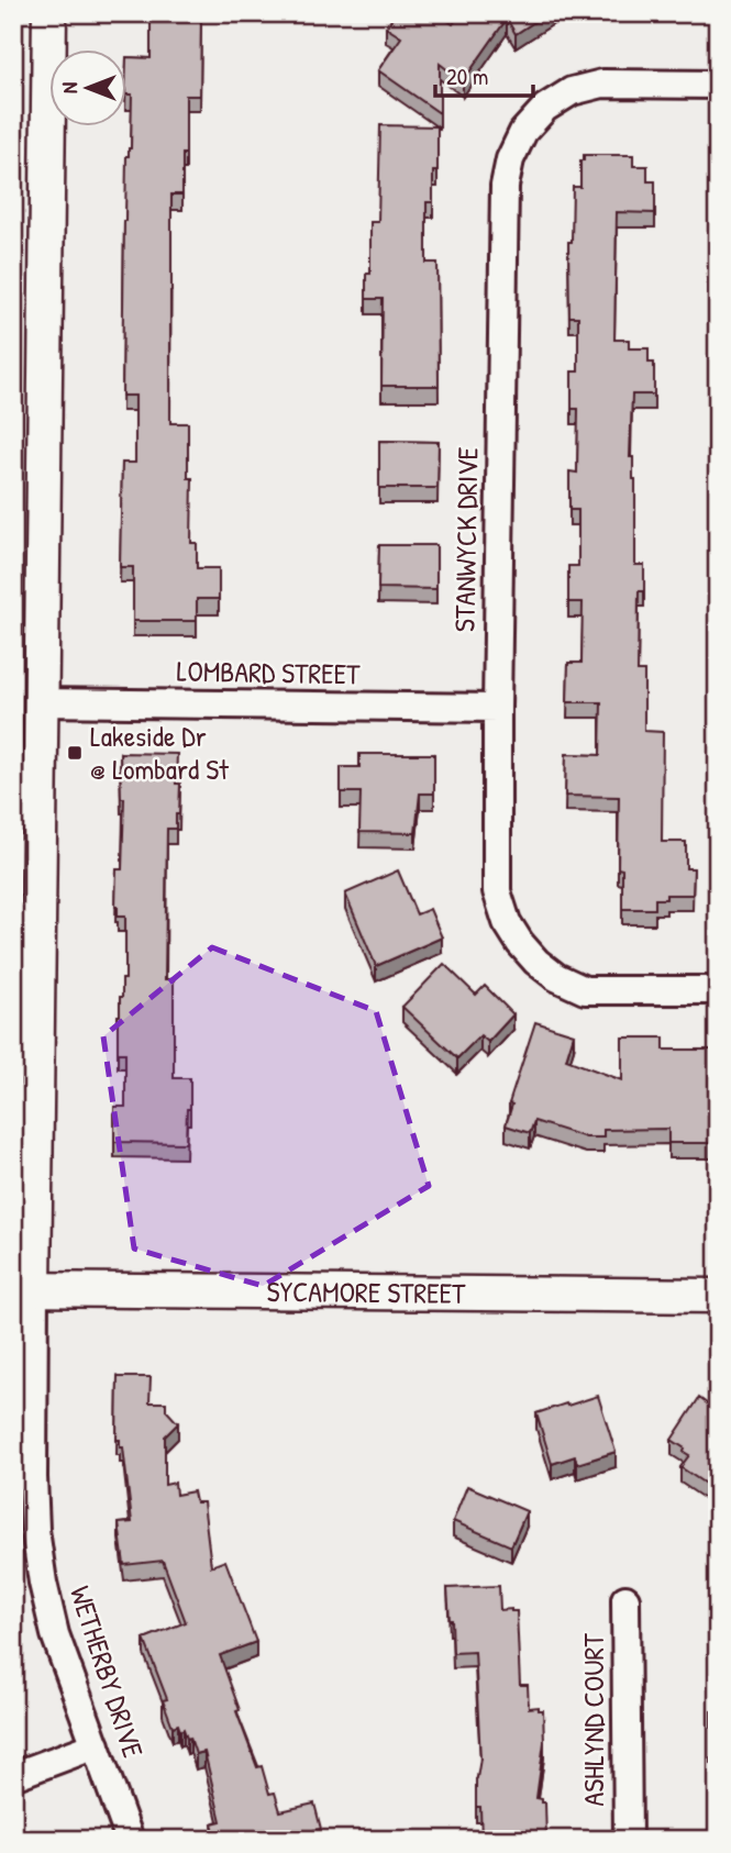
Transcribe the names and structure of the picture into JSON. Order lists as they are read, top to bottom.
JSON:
{
  "streets": {
    "street": [
      "STANWYCK DRIVE",
      "LOMBARD STREET",
      "SYCAMORE STREET",
      "WETHERBY DRIVE",
      "ASHLYND COURT"
    ]
  },
  "crossings": [
    ["STANWYCK DRIVE", "LOMBARD STREET"],
    ["SYCAMORE STREET", "WETHERBY DRIVE"]
  ],
  "places": {
    "transit": ["Lakeside Dr @ Lombard St"]
  },
  "scale_bar": "20 m",
  "north": "left"
}
